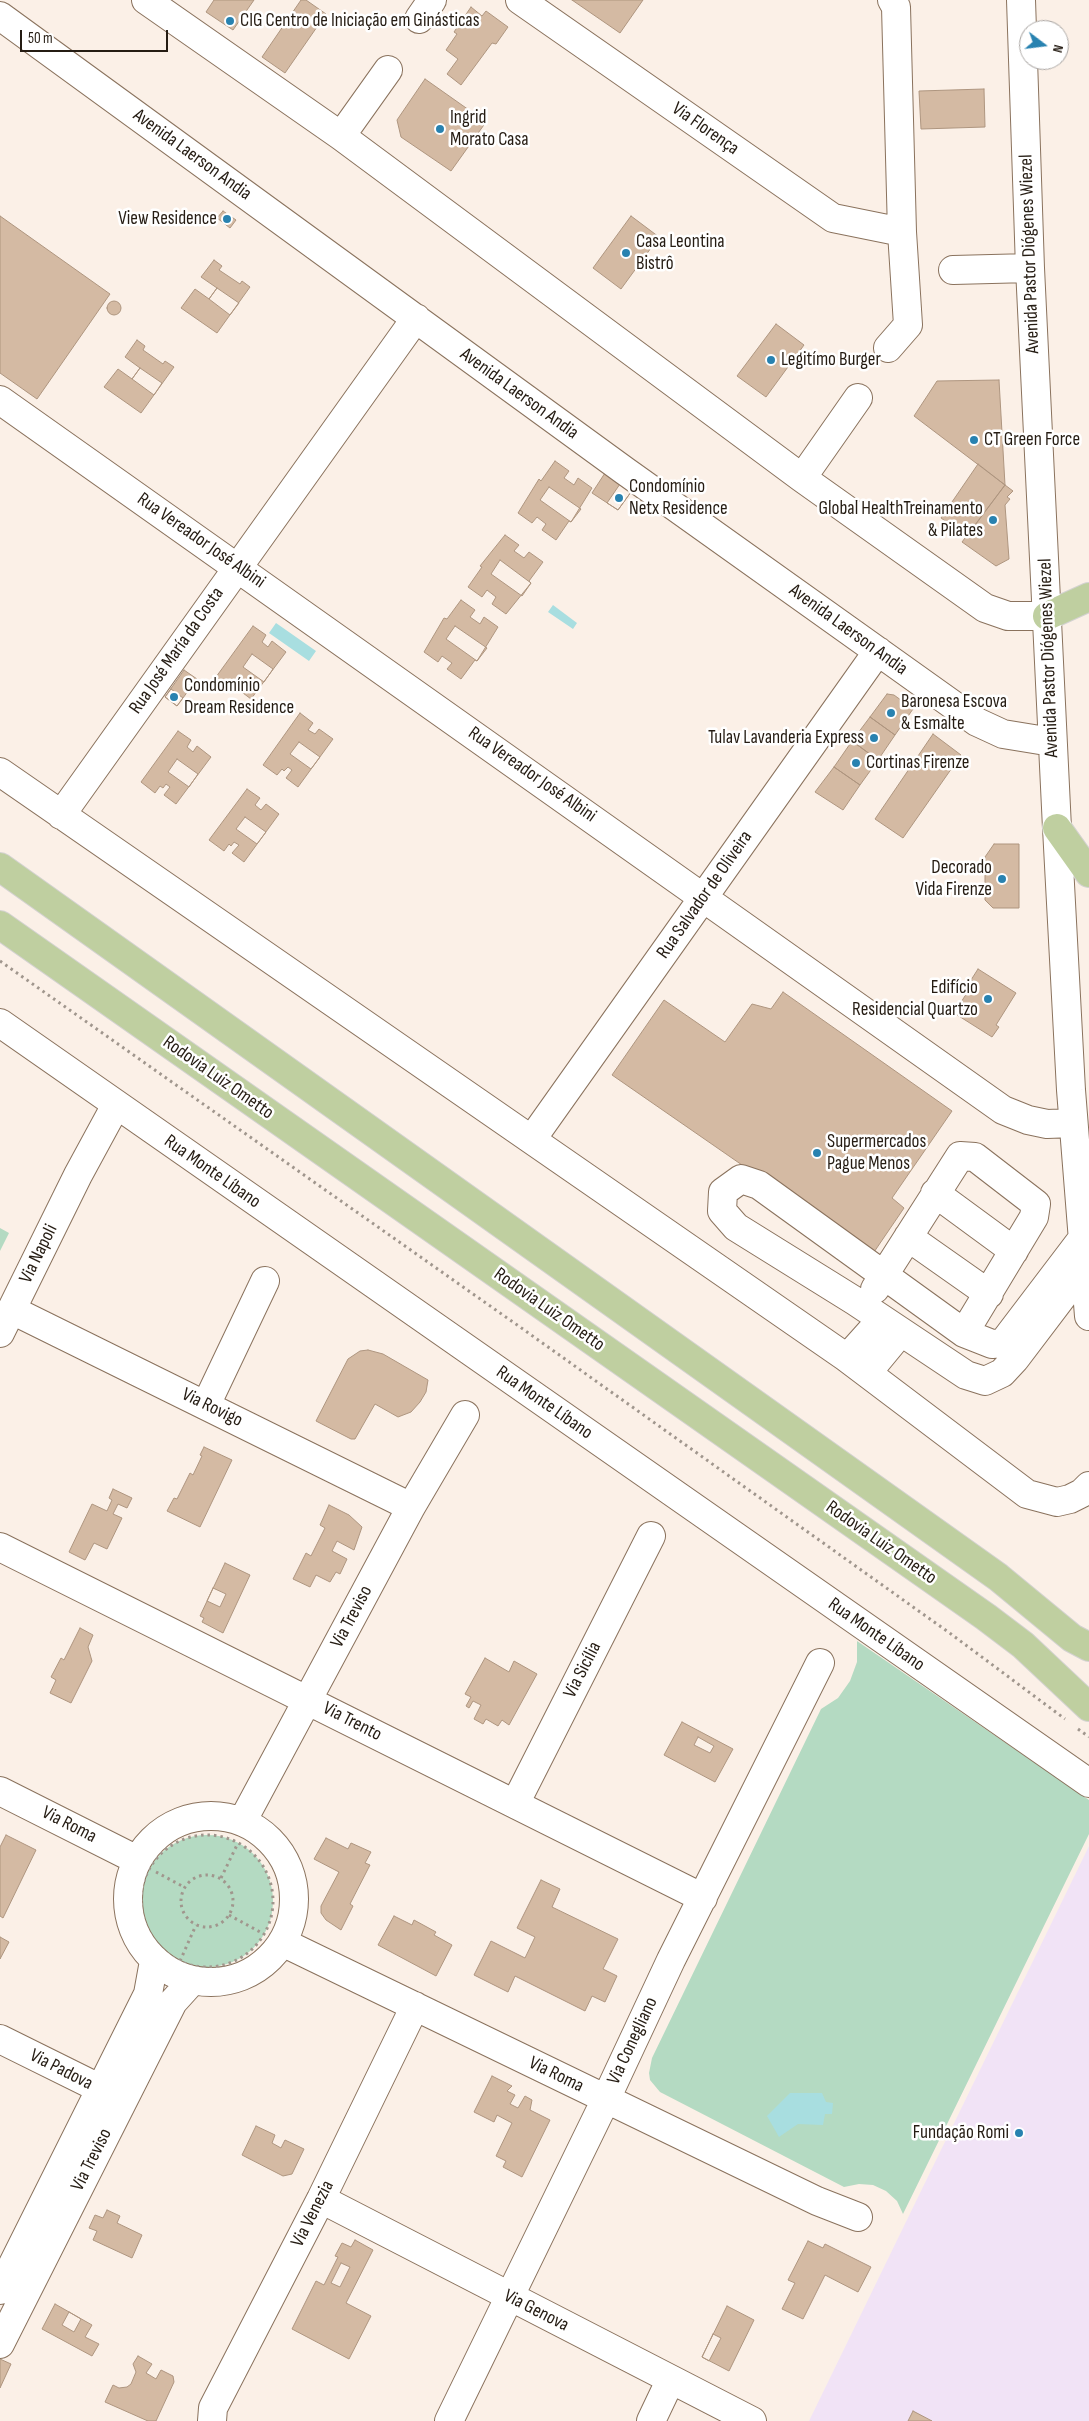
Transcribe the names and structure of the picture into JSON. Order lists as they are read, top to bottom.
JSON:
{
  "streets": {
    "main road": ["Rodovia Luiz Ometto"],
    "street": [
      "Via Florença",
      "Avenida Laerson Andia",
      "Avenida Pastor Diógenes Wiezel",
      "Rua Vereador José Albini",
      "Rua José María da Costa",
      "Rua Salvador de Oliveira",
      "Rua Monte Líbano",
      "Via Napoli",
      "Via Rovigo",
      "Via Treviso",
      "Via Sicília",
      "Via Trento",
      "Via Roma",
      "Via Conegliano",
      "Via Padova",
      "Via Venezia",
      "Via Genova"
    ]
  },
  "crossings": [
    ["Avenida Laerson Andia", "Avenida Pastor Diógenes Wiezel"],
    ["Avenida Laerson Andia", "Rua José María da Costa"],
    ["Avenida Laerson Andia", "Rua Salvador de Oliveira"],
    ["Avenida Pastor Diógenes Wiezel", "Rua Vereador José Albini"],
    ["Rua Vereador José Albini", "Rua José María da Costa"],
    ["Rua Vereador José Albini", "Rua Salvador de Oliveira"],
    ["Rua Monte Líbano", "Via Napoli"],
    ["Via Napoli", "Via Rovigo"],
    ["Via Rovigo", "Via Treviso"],
    ["Via Treviso", "Via Trento"],
    ["Via Treviso", "Via Padova"],
    ["Via Sicília", "Via Trento"],
    ["Via Trento", "Via Conegliano"],
    ["Via Roma", "Via Conegliano"],
    ["Via Roma", "Via Venezia"],
    ["Via Conegliano", "Via Genova"],
    ["Via Venezia", "Via Genova"]
  ],
  "places": [
    "CIG Centro de Iniciação em Ginásticas",
    "Ingrid Morato Casa",
    "View Residence",
    "Casa Leontina Bistrô",
    "Legitímo Burger",
    "CT Green Force",
    "Condomínio Netx Residence",
    "Global HealthTreinamento & Pilates",
    "Condomínio Dream Residence",
    "Baronesa Escova & Esmalte",
    "Tulav Lavanderia Express",
    "Cortinas Firenze",
    "Decorado Vida Firenze",
    "Edifício Residencial Quartzo",
    "Supermercados Pague Menos",
    "Fundação Romi"
  ],
  "scale_bar": "50 m",
  "north": "right"
}
